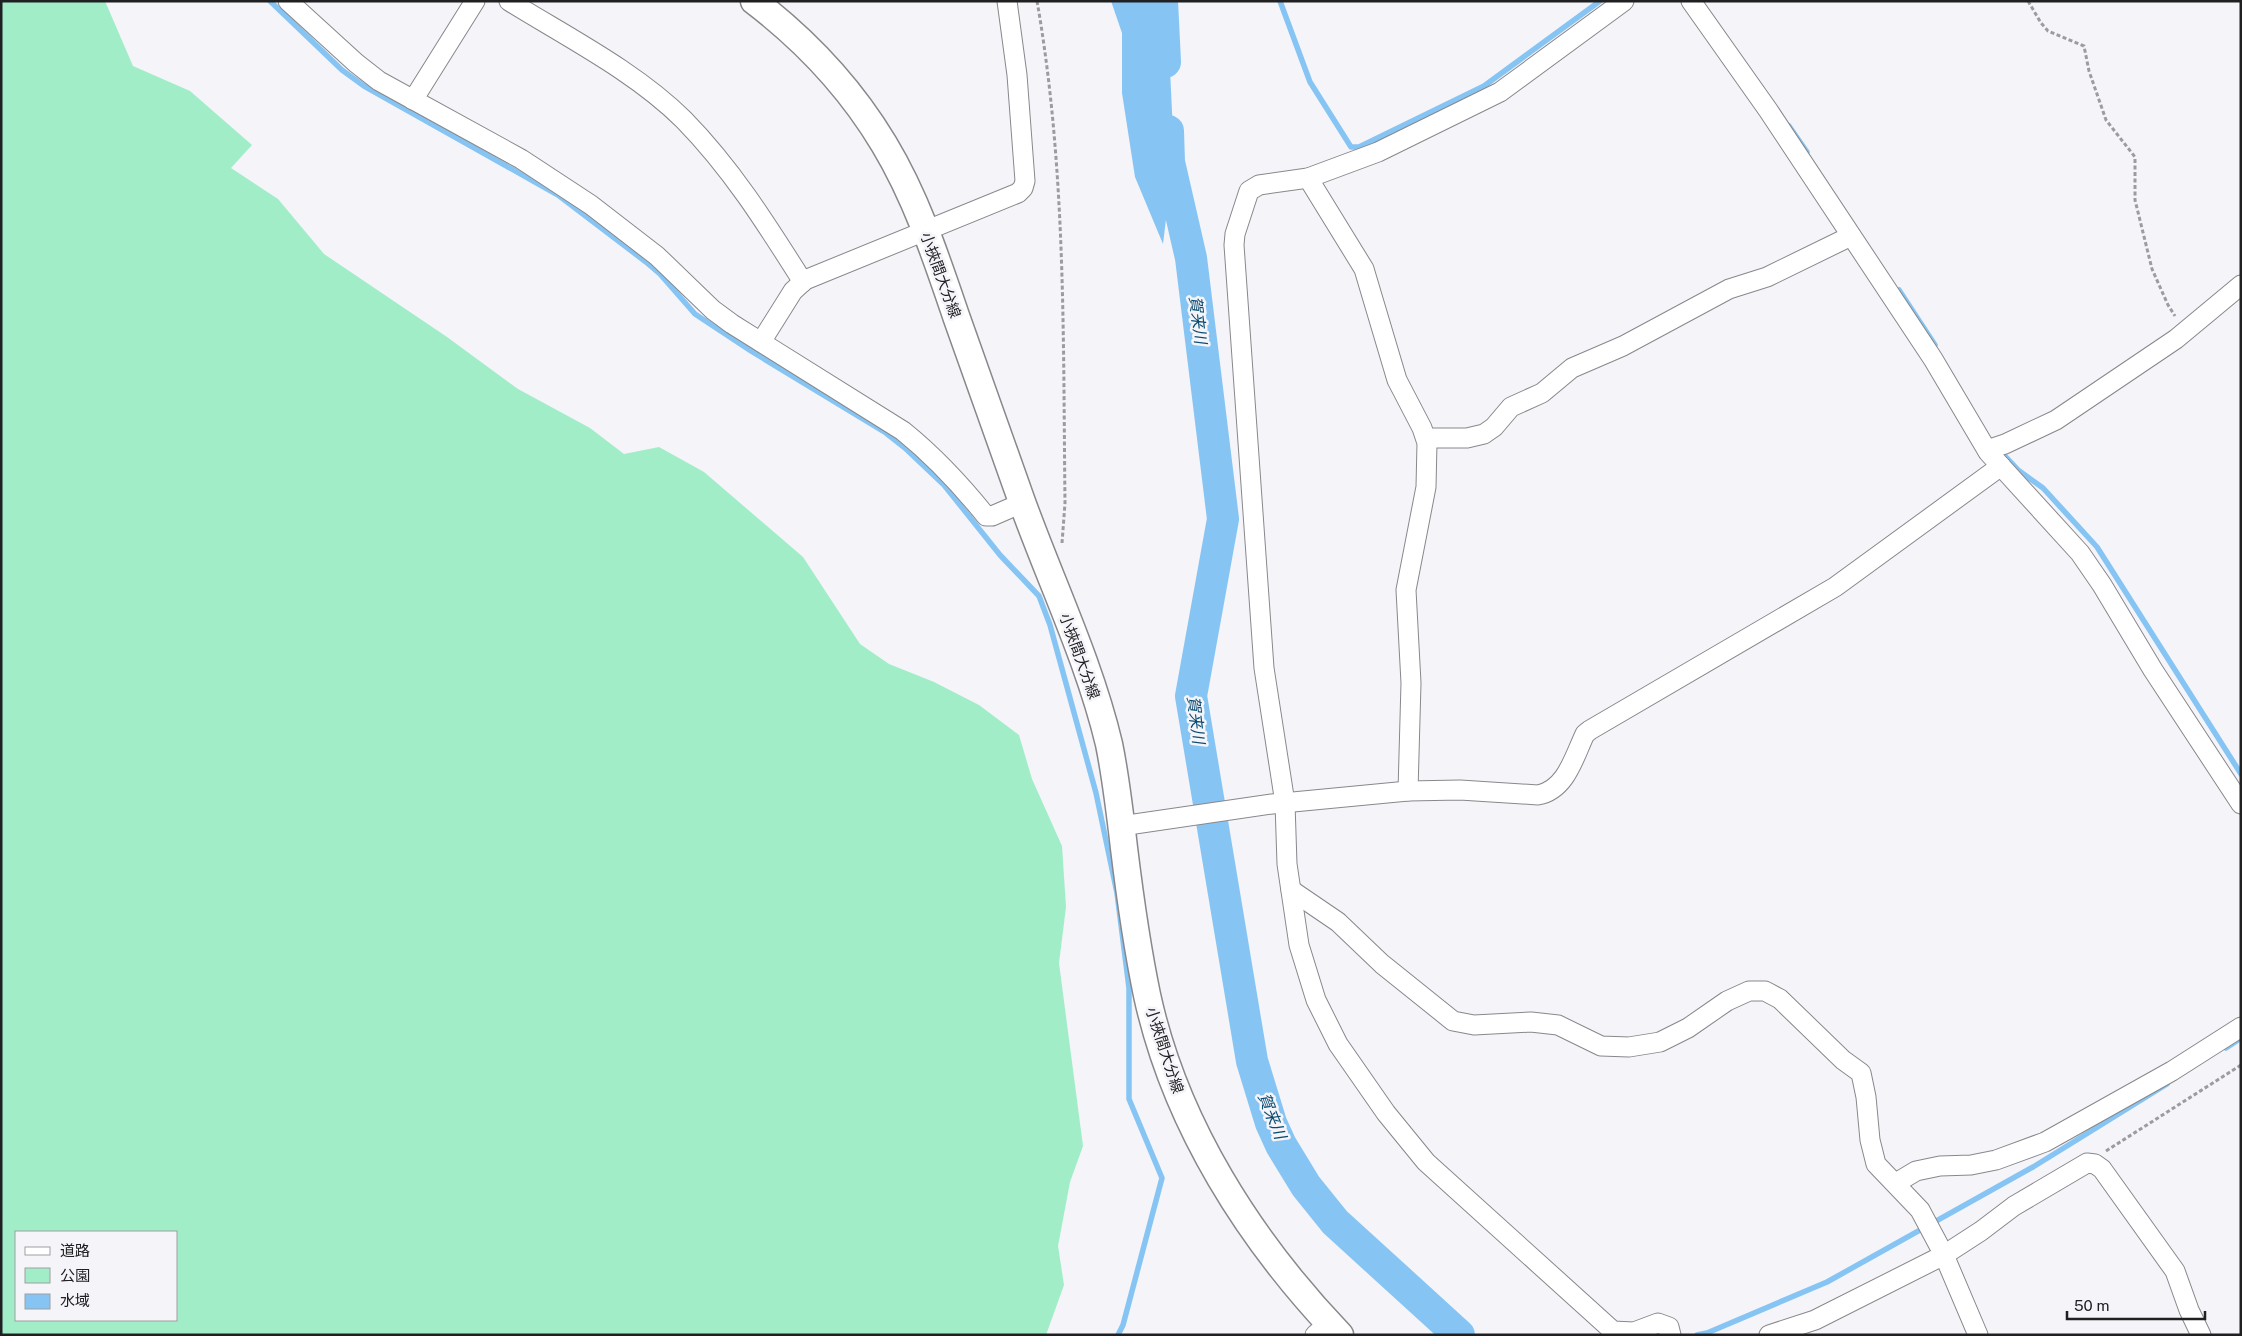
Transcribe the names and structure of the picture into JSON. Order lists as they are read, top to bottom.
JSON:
{
  "streets": {
    "main road": ["小挾間大分線"]
  },
  "water": ["賀来川"],
  "legend": ["道路", "公園", "水域"],
  "scale_bar": "50 m"
}
